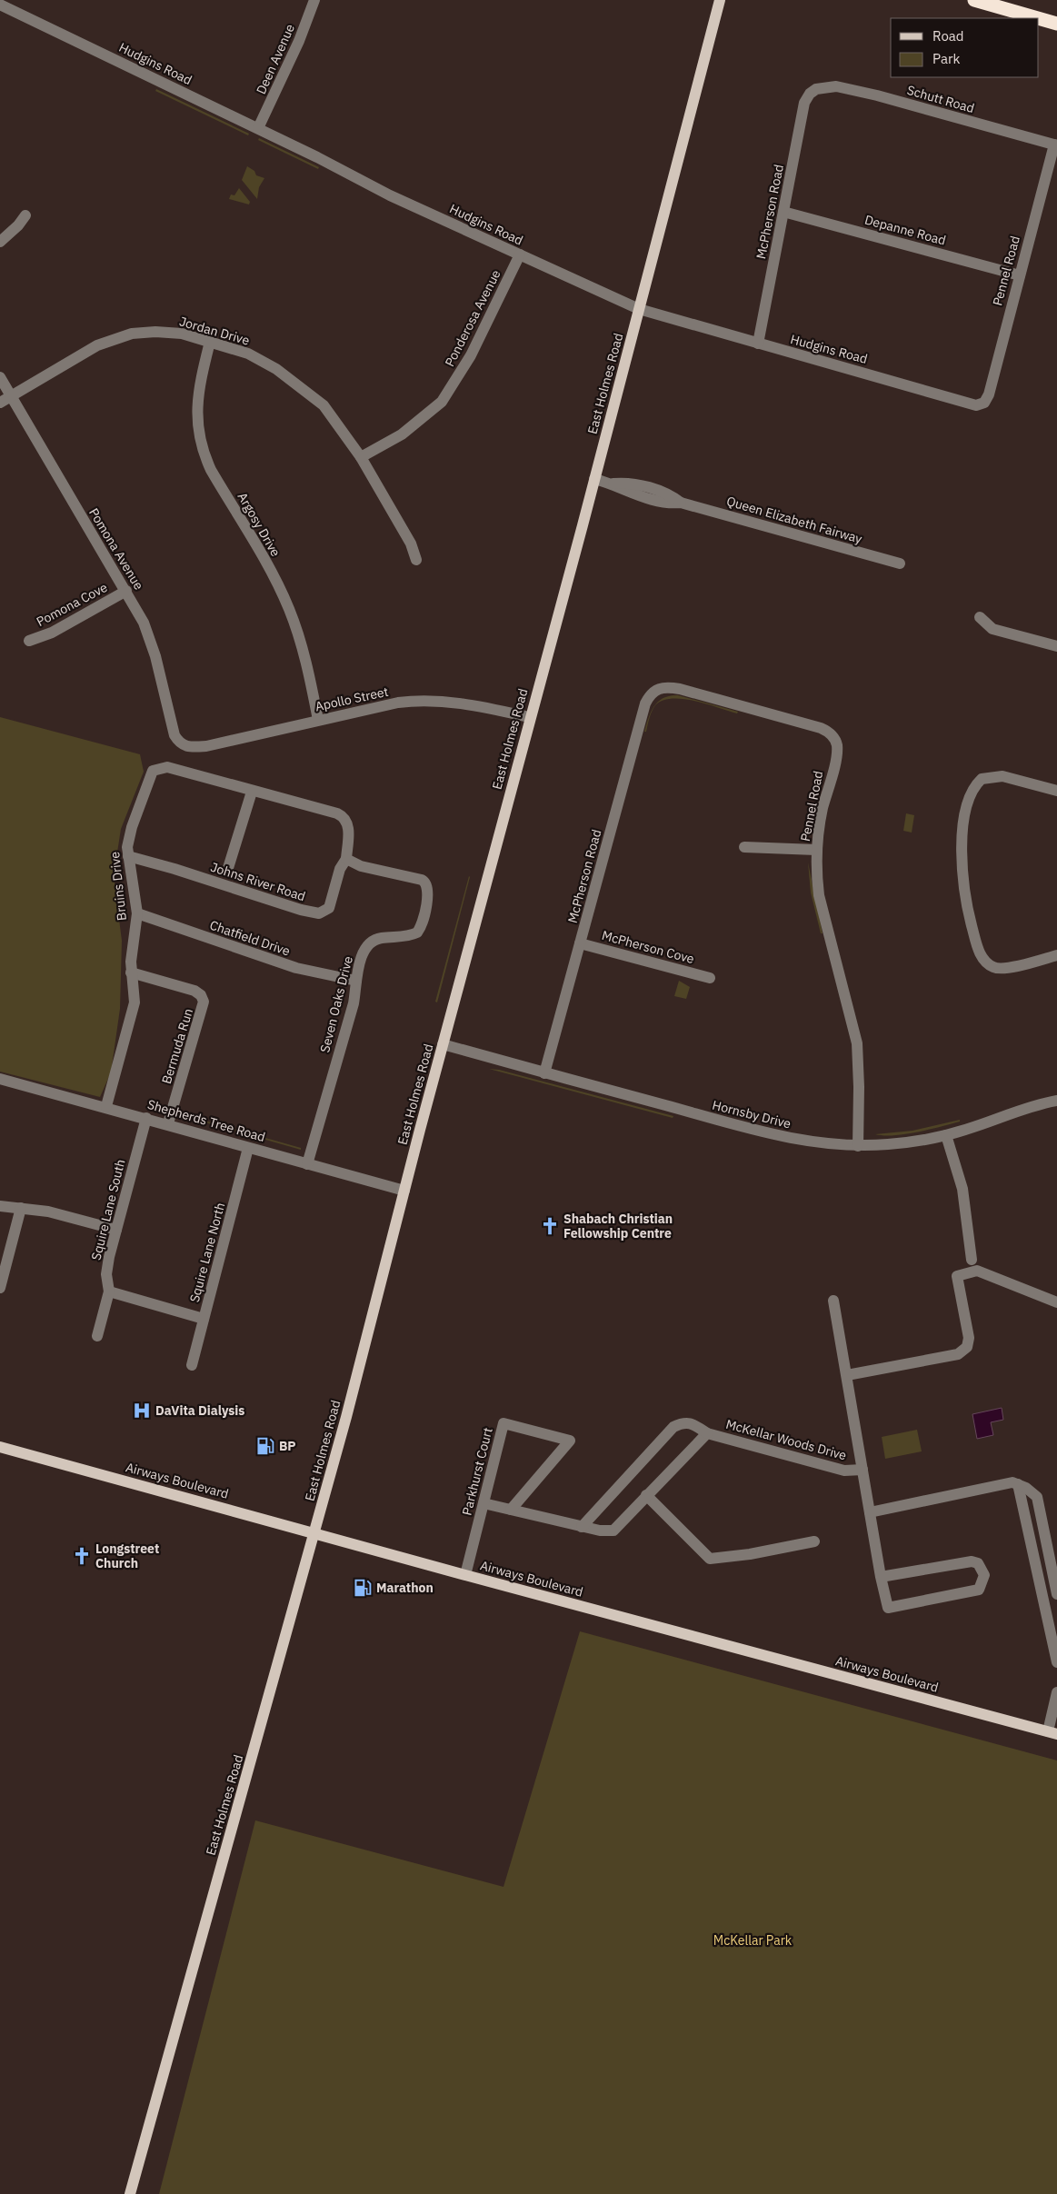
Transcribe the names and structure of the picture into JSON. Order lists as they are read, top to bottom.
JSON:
{
  "streets": {
    "main road": ["East Holmes Road", "Airways Boulevard"],
    "street": [
      "Deen Avenue",
      "Hudgins Road",
      "Schutt Road",
      "McPherson Road",
      "Depanne Road",
      "Pennel Road",
      "Ponderosa Avenue",
      "Jordan Drive",
      "Queen Elizabeth Fairway",
      "Argosy Drive",
      "Pomona Avenue",
      "Pomona Cove",
      "Apollo Street",
      "Johns River Road",
      "Bruins Drive",
      "Chatfield Drive",
      "McPherson Cove",
      "Seven Oaks Drive",
      "Bermuda Run",
      "Hornsby Drive",
      "Shepherds Tree Road",
      "Squire Lane South",
      "Squire Lane North",
      "McKellar Woods Drive",
      "Parkhurst Court"
    ]
  },
  "crossings": [
    ["Deen Avenue", "Hudgins Road"],
    ["Hudgins Road", "McPherson Road"],
    ["Hudgins Road", "Pennel Road"],
    ["Hudgins Road", "Ponderosa Avenue"],
    ["Hudgins Road", "East Holmes Road"],
    ["Schutt Road", "McPherson Road"],
    ["Schutt Road", "Pennel Road"],
    ["McPherson Road", "Depanne Road"],
    ["McPherson Road", "Pennel Road"],
    ["McPherson Road", "McPherson Cove"],
    ["McPherson Road", "Hornsby Drive"],
    ["Depanne Road", "Pennel Road"],
    ["Pennel Road", "Hornsby Drive"],
    ["Ponderosa Avenue", "Jordan Drive"],
    ["Jordan Drive", "Argosy Drive"],
    ["Jordan Drive", "Pomona Avenue"],
    ["East Holmes Road", "Queen Elizabeth Fairway"],
    ["East Holmes Road", "Apollo Street"],
    ["East Holmes Road", "Hornsby Drive"],
    ["East Holmes Road", "Shepherds Tree Road"],
    ["East Holmes Road", "Airways Boulevard"],
    ["Argosy Drive", "Apollo Street"],
    ["Pomona Avenue", "Pomona Cove"],
    ["Pomona Avenue", "Apollo Street"],
    ["Johns River Road", "Bruins Drive"],
    ["Johns River Road", "Seven Oaks Drive"],
    ["Bruins Drive", "Chatfield Drive"],
    ["Bruins Drive", "Bermuda Run"],
    ["Bruins Drive", "Shepherds Tree Road"],
    ["Chatfield Drive", "Seven Oaks Drive"],
    ["Seven Oaks Drive", "Shepherds Tree Road"],
    ["Bermuda Run", "Shepherds Tree Road"],
    ["Shepherds Tree Road", "Squire Lane South"],
    ["Shepherds Tree Road", "Squire Lane North"],
    ["McKellar Woods Drive", "Parkhurst Court"],
    ["Parkhurst Court", "Airways Boulevard"]
  ],
  "parks": ["McKellar Park"],
  "places": {
    "church": ["Shabach Christian Fellowship Centre", "Longstreet Church"],
    "hospital": ["DaVita Dialysis"],
    "fuel station": ["BP", "Marathon"]
  },
  "legend": ["Road", "Park"]
}
